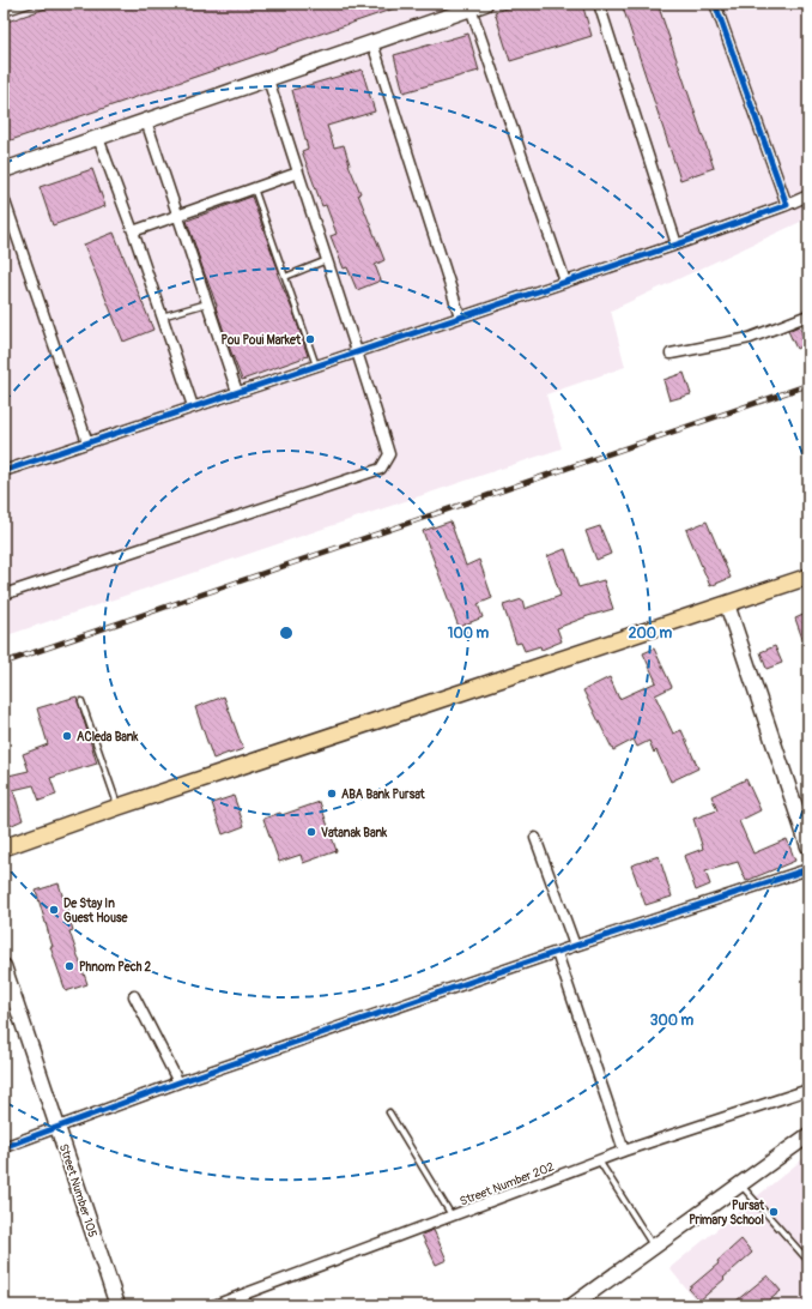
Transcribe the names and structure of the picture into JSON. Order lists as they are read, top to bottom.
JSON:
{
  "streets": {
    "street": ["Street Number 202", "Street Number 105"]
  },
  "places": [
    "Pou Poui Market",
    "ACleda Bank",
    "ABA Bank Pursat",
    "Vatanak Bank",
    "De Stay In Guest House",
    "Phnom Pech 2",
    "Pursat Primary School"
  ],
  "rings": ["100 m", "200 m", "300 m"]
}
